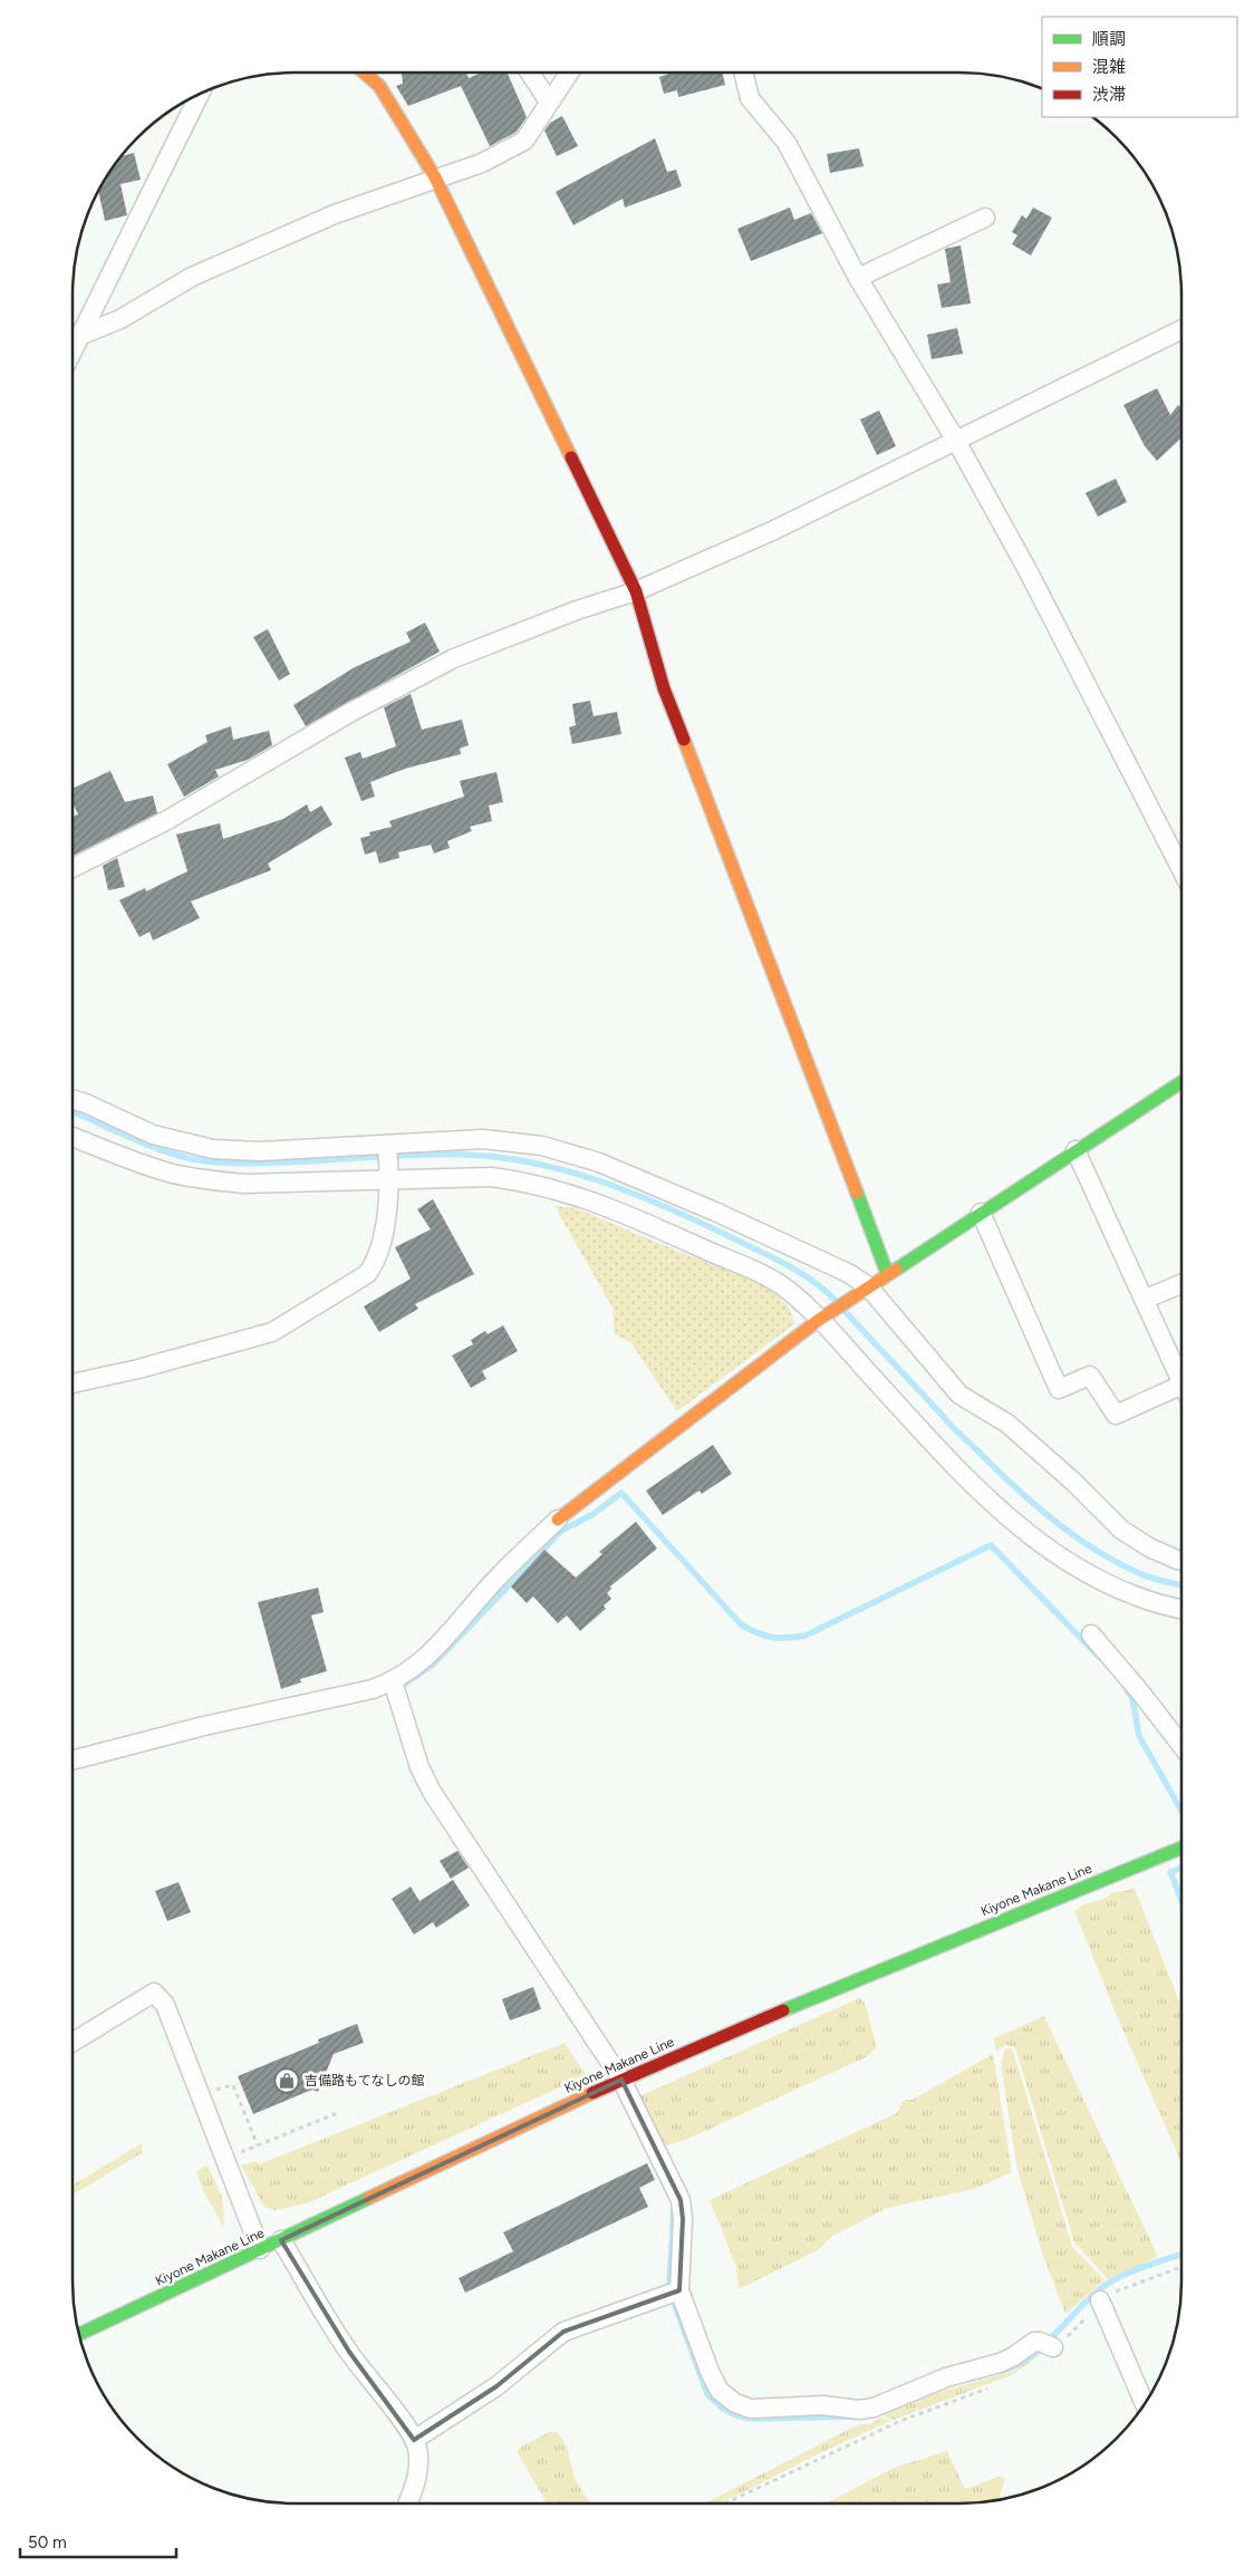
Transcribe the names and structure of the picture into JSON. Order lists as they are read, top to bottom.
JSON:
{
  "streets": {
    "street": ["Kiyone Makane Line"]
  },
  "places": {
    "shop": ["吉備路もてなしの館"]
  },
  "legend": ["順調", "混雑", "渋滞"],
  "scale_bar": "50 m"
}
